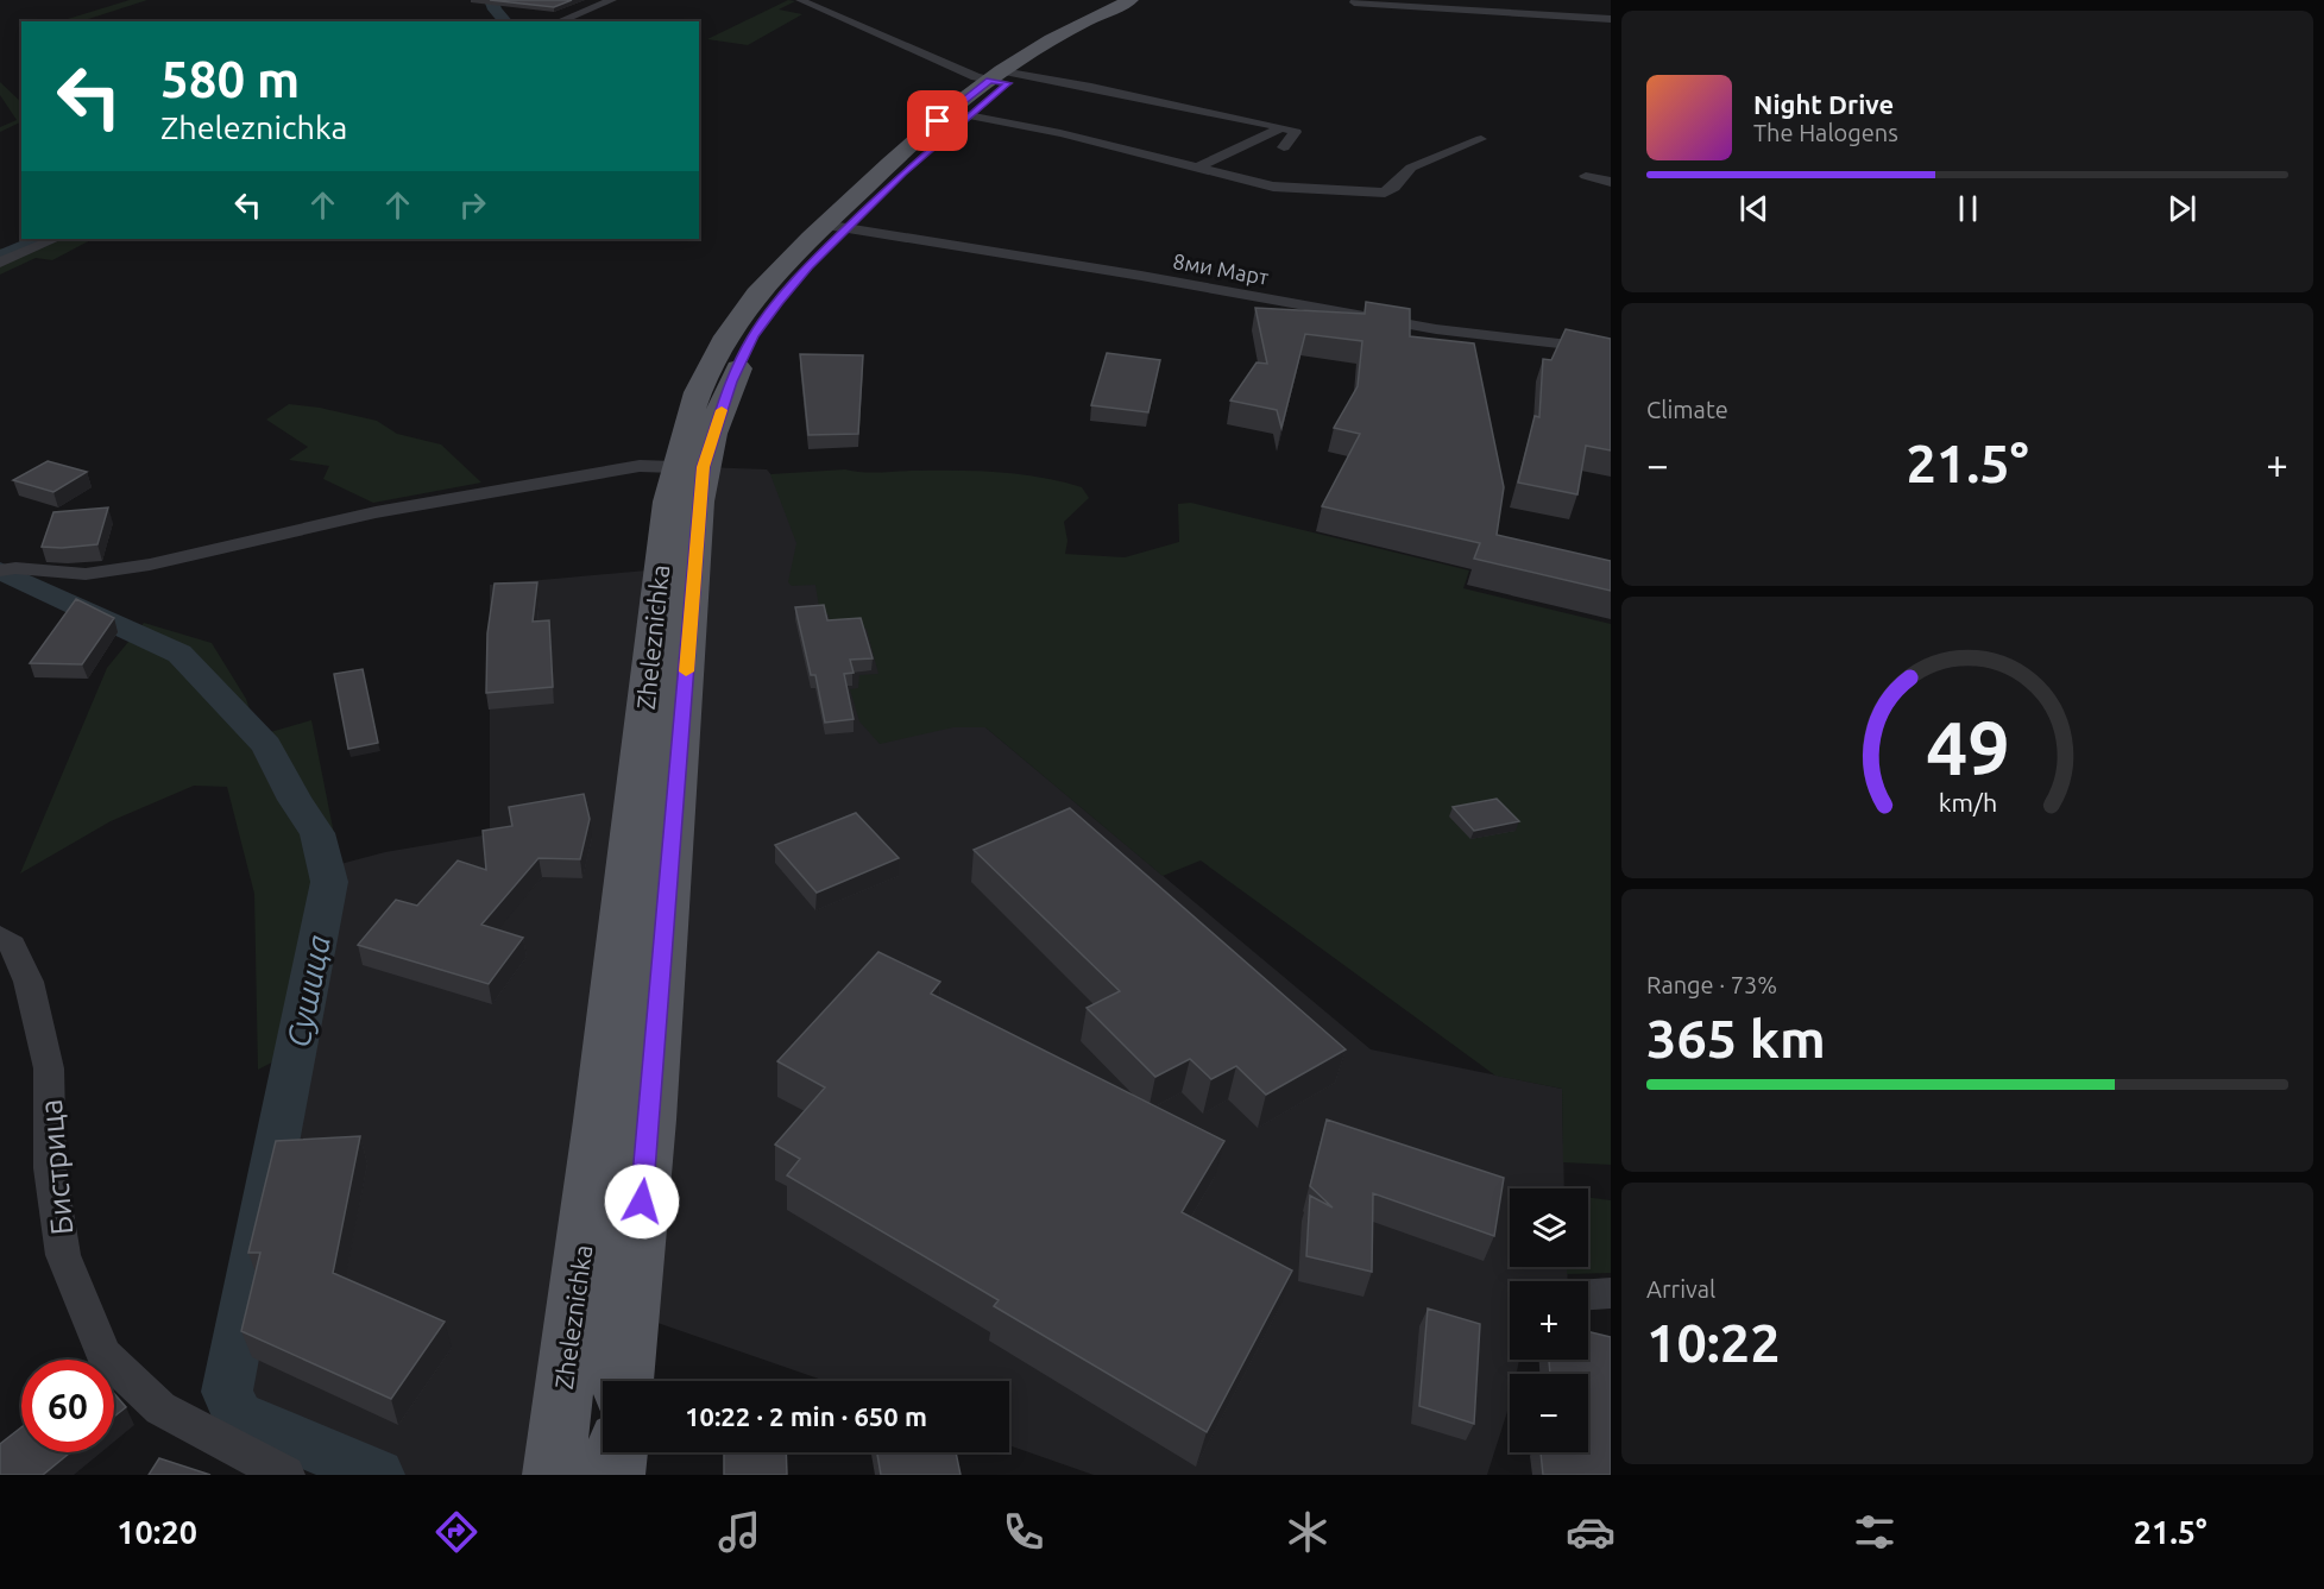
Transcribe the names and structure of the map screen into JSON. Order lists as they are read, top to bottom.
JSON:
{
  "streets": {
    "main road": ["Zheleznichka"],
    "street": ["8ми Март", "Бистрица"]
  },
  "crossings": [
    ["8ми Март", "Zheleznichka"]
  ],
  "water": ["Сушица"],
  "page": {
    "turn": ["580 m", "Zheleznichka"],
    "song": ["Night Drive", "The Halogens"],
    "tile": [
      "Climate",
      ["Range · 73%", "365 km"],
      ["Arrival", "10:22"]
    ],
    "heat": ["−", "21.5°", "+"],
    "map_buttons": ["+", "−"],
    "limit": "60",
    "trip": "10:22 · 2 min · 650 m",
    "tabs": ["10:20", "21.5°"],
    "gauge": ["49", "km/h"]
  }
}
